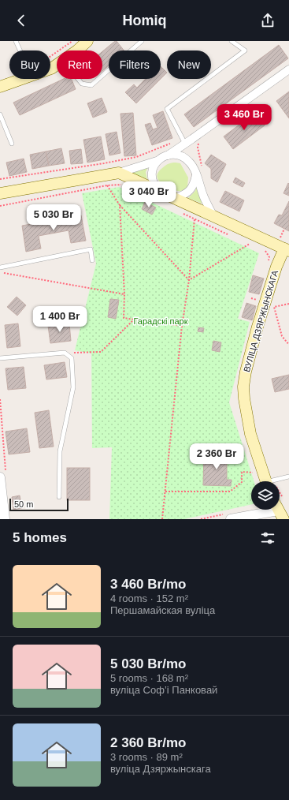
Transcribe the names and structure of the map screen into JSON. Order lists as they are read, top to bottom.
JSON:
{
  "streets": {
    "main road": ["ВУЛІЦА ДЗЯРЖЫНСКАГА"]
  },
  "parks": ["Гарадскі парк"],
  "scale_bar": "50 m",
  "page": {
    "header": "Homiq",
    "chip": [
      "Buy",
      "Rent",
      "Filters",
      "New"
    ],
    "price": [
      "3 460 Br",
      "3 040 Br",
      "5 030 Br",
      "1 400 Br",
      "2 360 Br"
    ],
    "scale": "50 m",
    "heading": "5 homes",
    "list": [
      {
        "name": "3 460 Br/mo",
        "note": "4 rooms · 152 m² · Першамайская вуліца"
      },
      {
        "name": "5 030 Br/mo",
        "note": "5 rooms · 168 m² · вуліца Софʼі Панковай"
      },
      {
        "name": "2 360 Br/mo",
        "note": "3 rooms · 89 m² · вуліца Дзяржынскага"
      }
    ]
  }
}
